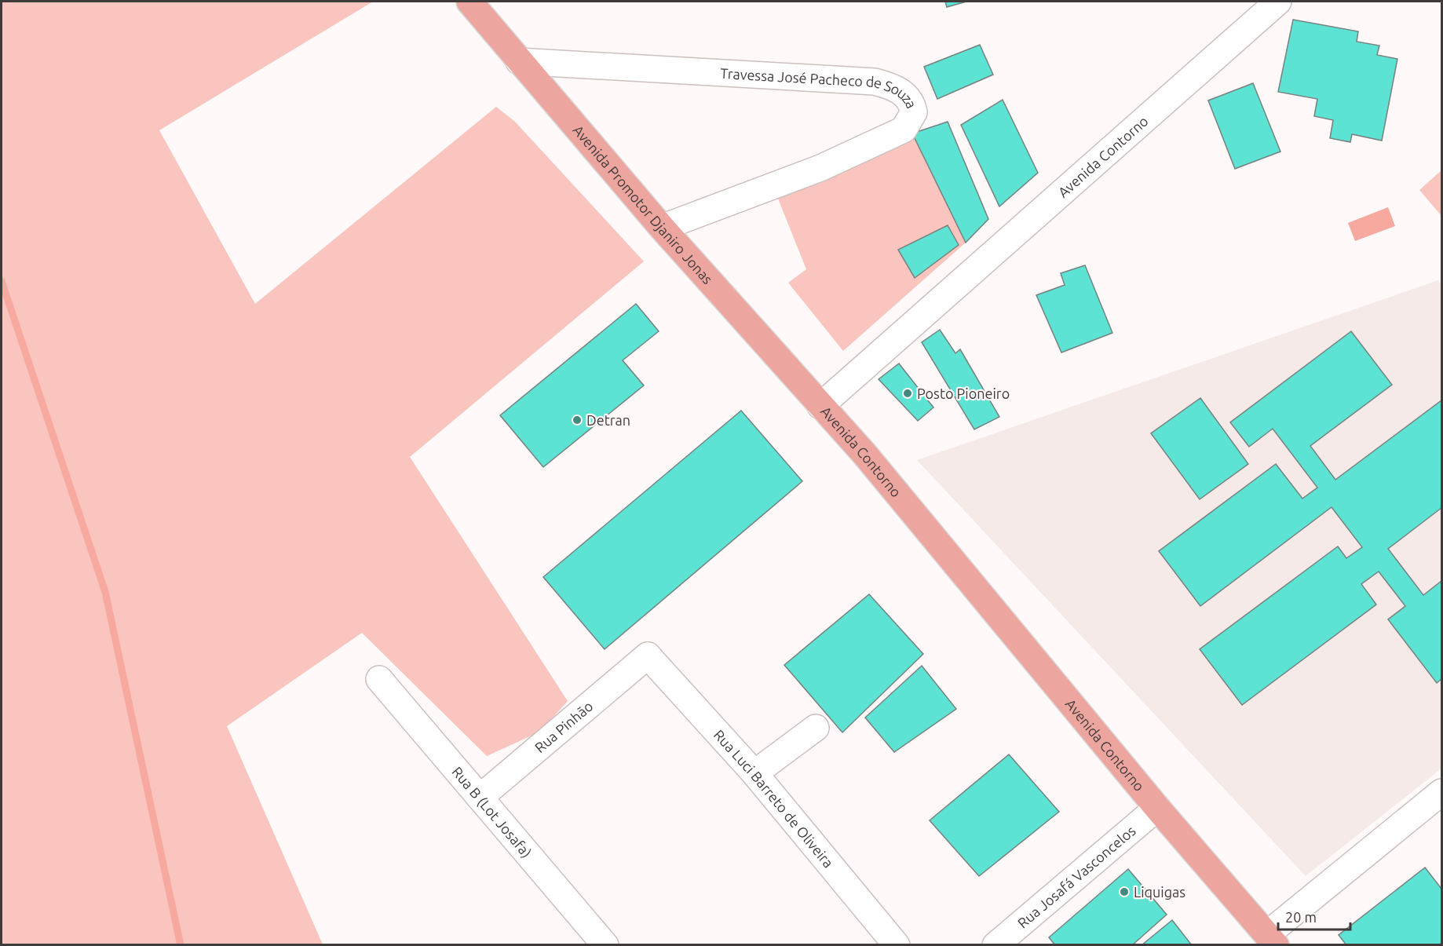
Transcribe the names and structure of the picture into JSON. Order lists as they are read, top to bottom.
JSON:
{
  "streets": {
    "main road": ["Avenida Contorno", "Avenida Promotor Djaniro Jonas"],
    "street": [
      "Travessa José Pacheco de Souza",
      "Rua Pinhão",
      "Rua Luci Barreto de Oliveira",
      "Rua B (Lot Josafa)",
      "Rua Josafá Vasconcelos"
    ]
  },
  "crossings": [
    ["Travessa José Pacheco de Souza", "Avenida Promotor Djaniro Jonas"],
    ["Avenida Contorno", "Avenida Promotor Djaniro Jonas"],
    ["Avenida Contorno", "Rua Josafá Vasconcelos"],
    ["Rua Pinhão", "Rua Luci Barreto de Oliveira"],
    ["Rua Pinhão", "Rua B (Lot Josafa)"]
  ],
  "places": ["Posto Pioneiro", "Detran", "Liquigas"],
  "scale_bar": "20 m"
}
